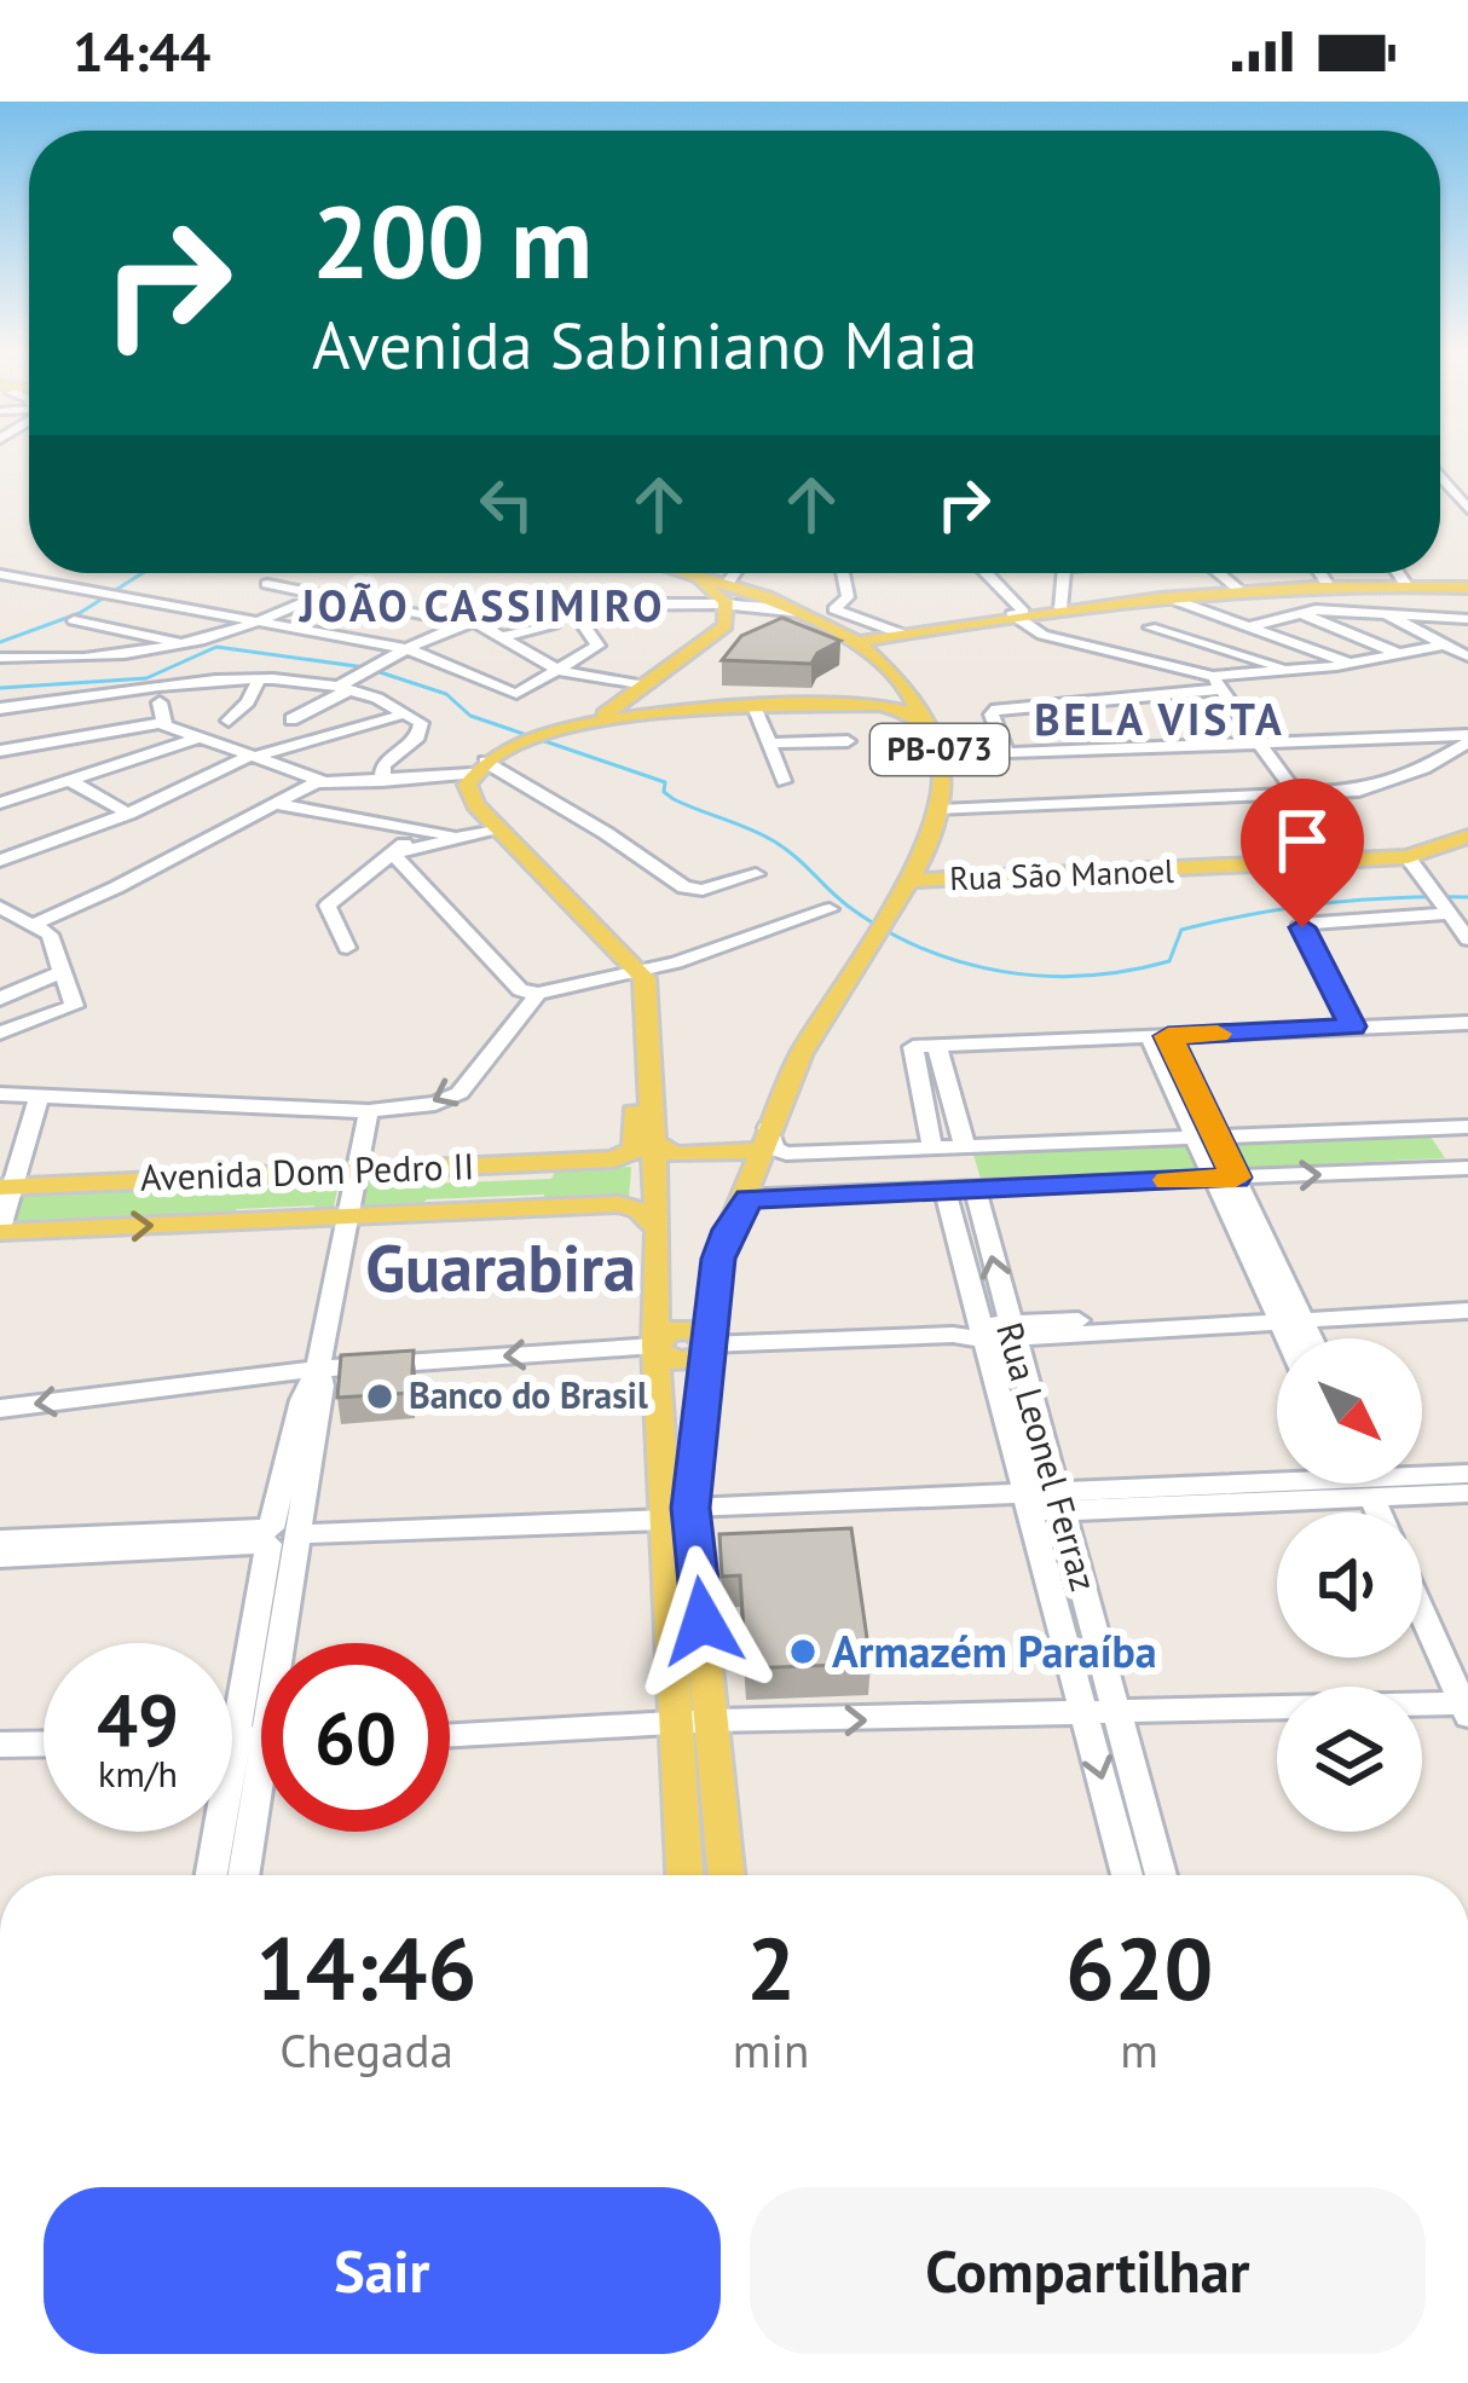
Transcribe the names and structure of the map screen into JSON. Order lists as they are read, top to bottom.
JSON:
{
  "streets": {
    "main road": ["PB-073", "Rua São Manoel", "Avenida Dom Pedro II"],
    "street": ["Rua Leonel Ferraz"]
  },
  "crossings": [
    ["PB-073", "Rua São Manoel"],
    ["PB-073", "Avenida Dom Pedro II"]
  ],
  "districts": ["JOÃO CASSIMIRO", "BELA VISTA", "Guarabira"],
  "places": ["Banco do Brasil", "Armazém Paraíba"],
  "north": "bottom right",
  "page": {
    "status": "14:44",
    "turn": ["200 m", "Avenida Sabiniano Maia"],
    "speed": "49 km/h",
    "limit": "60",
    "eta": [
      "14:46",
      "Chegada",
      "2",
      "min",
      "620",
      "m"
    ],
    "buttons": ["Sair", "Compartilhar"]
  }
}
